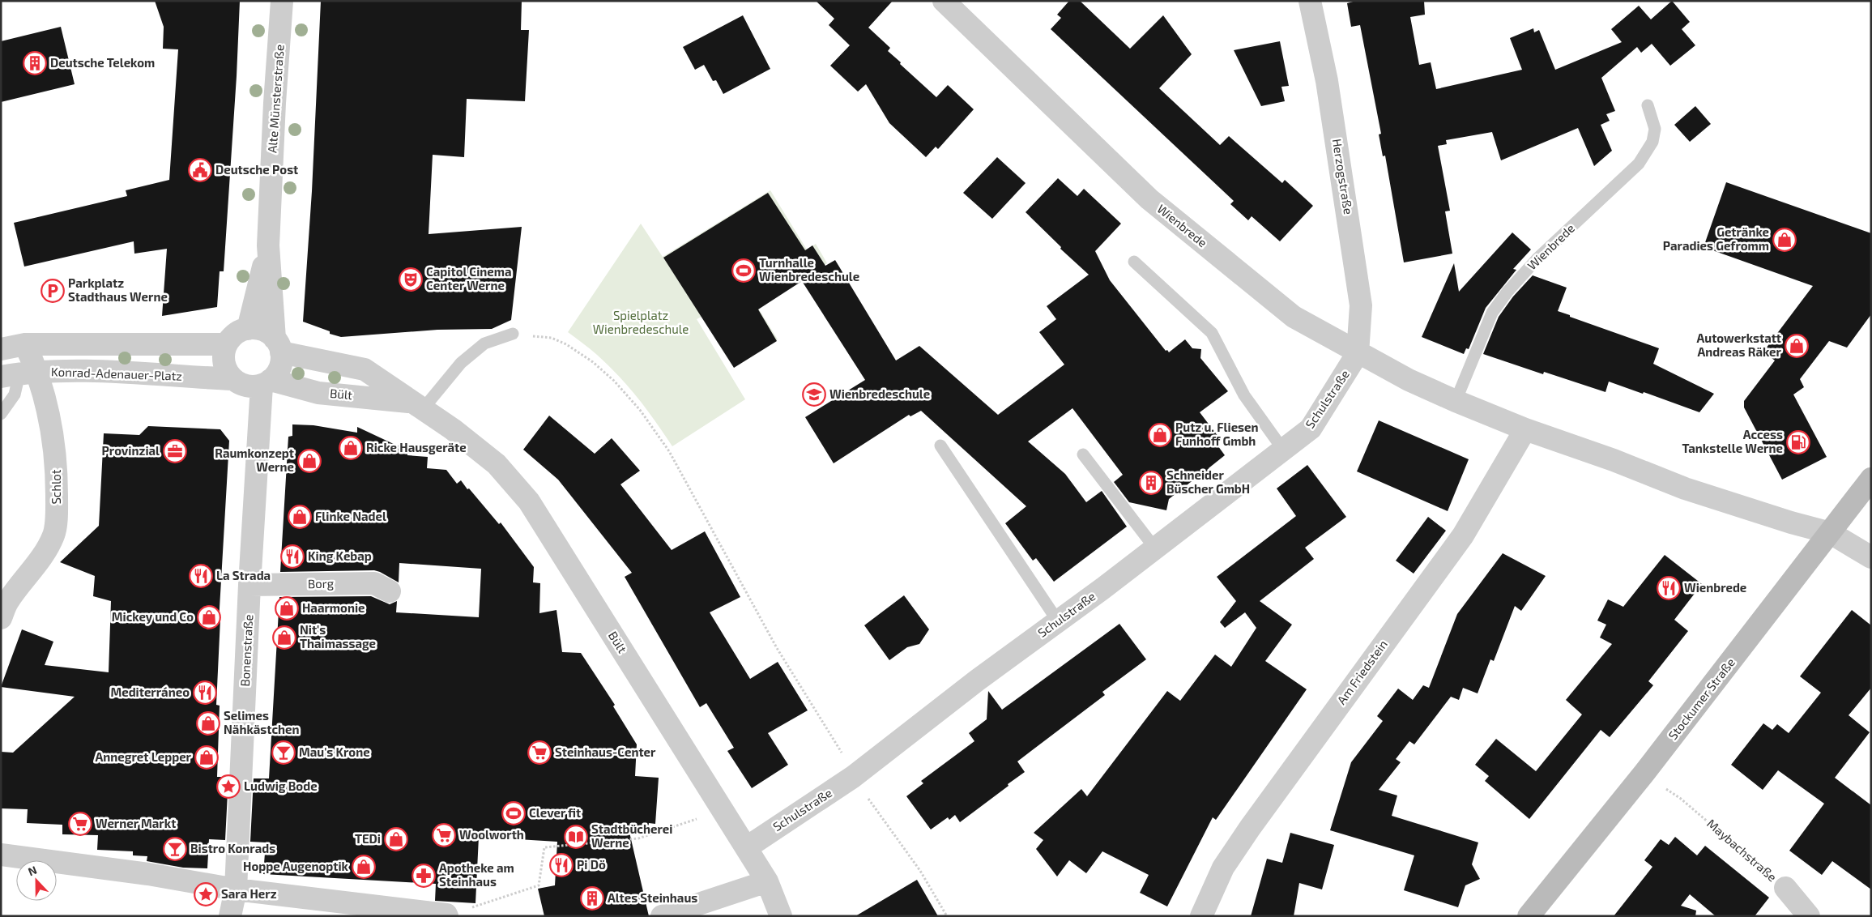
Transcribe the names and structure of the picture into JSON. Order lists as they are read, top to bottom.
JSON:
{
  "streets": {
    "main road": ["Stockumer Straße"],
    "street": [
      "Alte Münsterstraße",
      "Herzogstraße",
      "Wienbrede",
      "Konrad-Adenauer-Platz",
      "Bült",
      "Schulstraße",
      "Schlot",
      "Borg",
      "Bonenstraße",
      "Am Friedstein",
      "Maybachstraße"
    ]
  },
  "crossings": [
    ["Alte Münsterstraße", "Konrad-Adenauer-Platz"],
    ["Alte Münsterstraße", "Bült"],
    ["Alte Münsterstraße", "Bonenstraße"],
    ["Herzogstraße", "Wienbrede"],
    ["Herzogstraße", "Schulstraße"],
    ["Wienbrede", "Schulstraße"],
    ["Wienbrede", "Am Friedstein"],
    ["Wienbrede", "Stockumer Straße"],
    ["Konrad-Adenauer-Platz", "Bült"],
    ["Konrad-Adenauer-Platz", "Schlot"],
    ["Konrad-Adenauer-Platz", "Bonenstraße"],
    ["Bült", "Schulstraße"],
    ["Bült", "Bonenstraße"],
    ["Borg", "Bonenstraße"]
  ],
  "parks": ["Spielplatz Wienbredeschule"],
  "places": {
    "building": ["Deutsche Telekom", "Schneider Büscher GmbH", "Altes Steinhaus"],
    "public building": ["Deutsche Post"],
    "shop": [
      "Getränke Paradies Gefromm",
      "Autowerkstatt Andreas Räker",
      "Putz u. Fliesen Funhoff Gmbh",
      "Ricke Hausgeräte",
      "Raumkonzept Werne",
      "Flinke Nadel",
      "Haarmonie",
      "Mickey und Co",
      "Nit's Thaimassage",
      "Selimes Nähkästchen",
      "Annegret Lepper",
      "TEDi",
      "Hoppe Augenoptik"
    ],
    "sports": ["Turnhalle Wienbredeschule", "Clever fit"],
    "theatre": ["Capitol Cinema Center Werne"],
    "parking": ["Parkplatz Stadthaus Werne"],
    "school or university": ["Wienbredeschule"],
    "fuel station": ["Access Tankstelle Werne"],
    "office": ["Provinzial"],
    "restaurant": [
      "King Kebap",
      "La Strada",
      "Wienbrede",
      "Mediterráneo",
      "Pi Dö"
    ],
    "bar": ["Mau's Krone", "Bistro Konrads"],
    "supermarket": ["Steinhaus-Center", "Werner Markt", "Woolworth"],
    "place": ["Ludwig Bode", "Sara Herz"],
    "library": ["Stadtbücherei Werne"],
    "pharmacy": ["Apotheke am Steinhaus"]
  },
  "north": "top"
}
